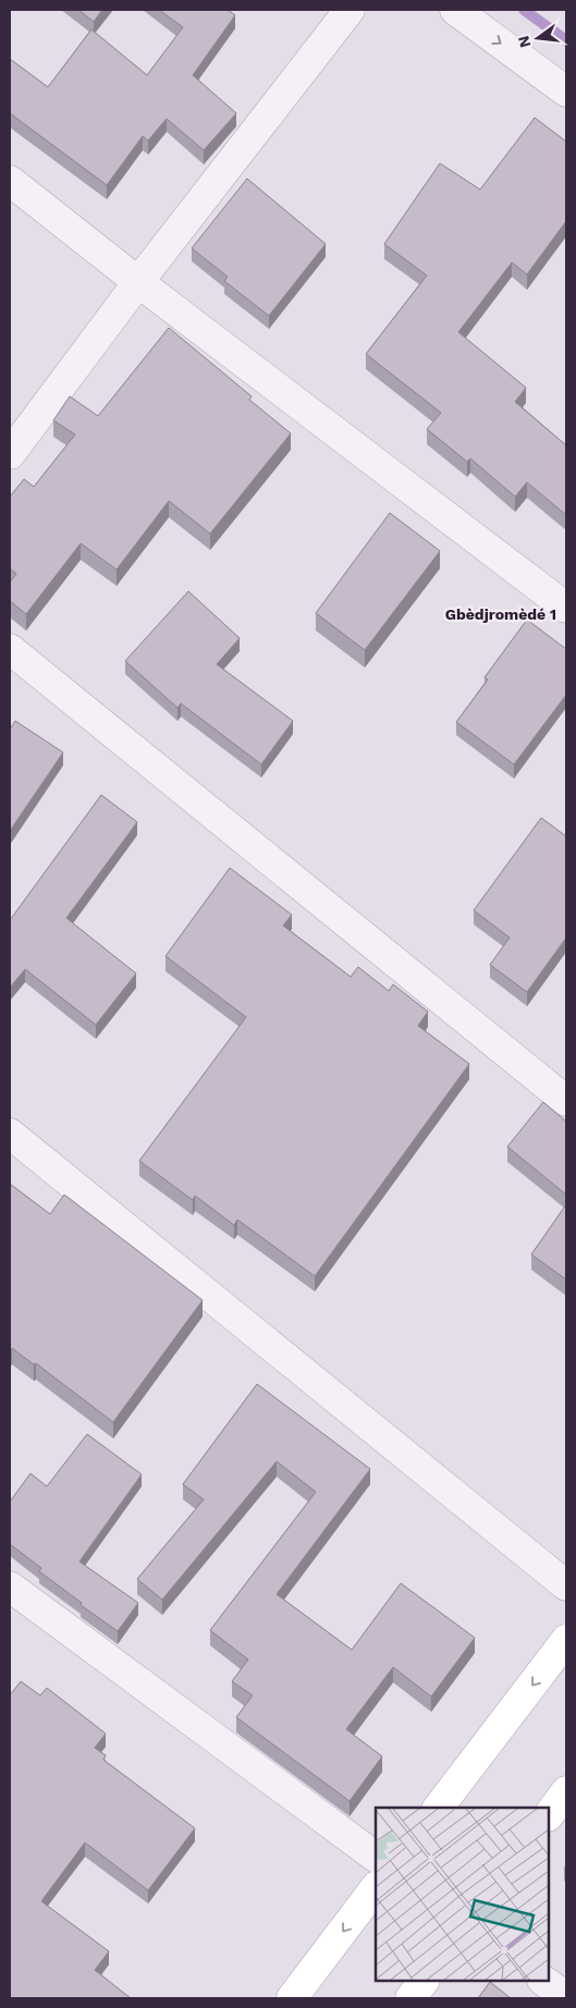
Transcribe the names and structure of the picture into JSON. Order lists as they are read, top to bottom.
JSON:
{
  "districts": ["Gbèdjromèdé 1"],
  "north": "left"
}
